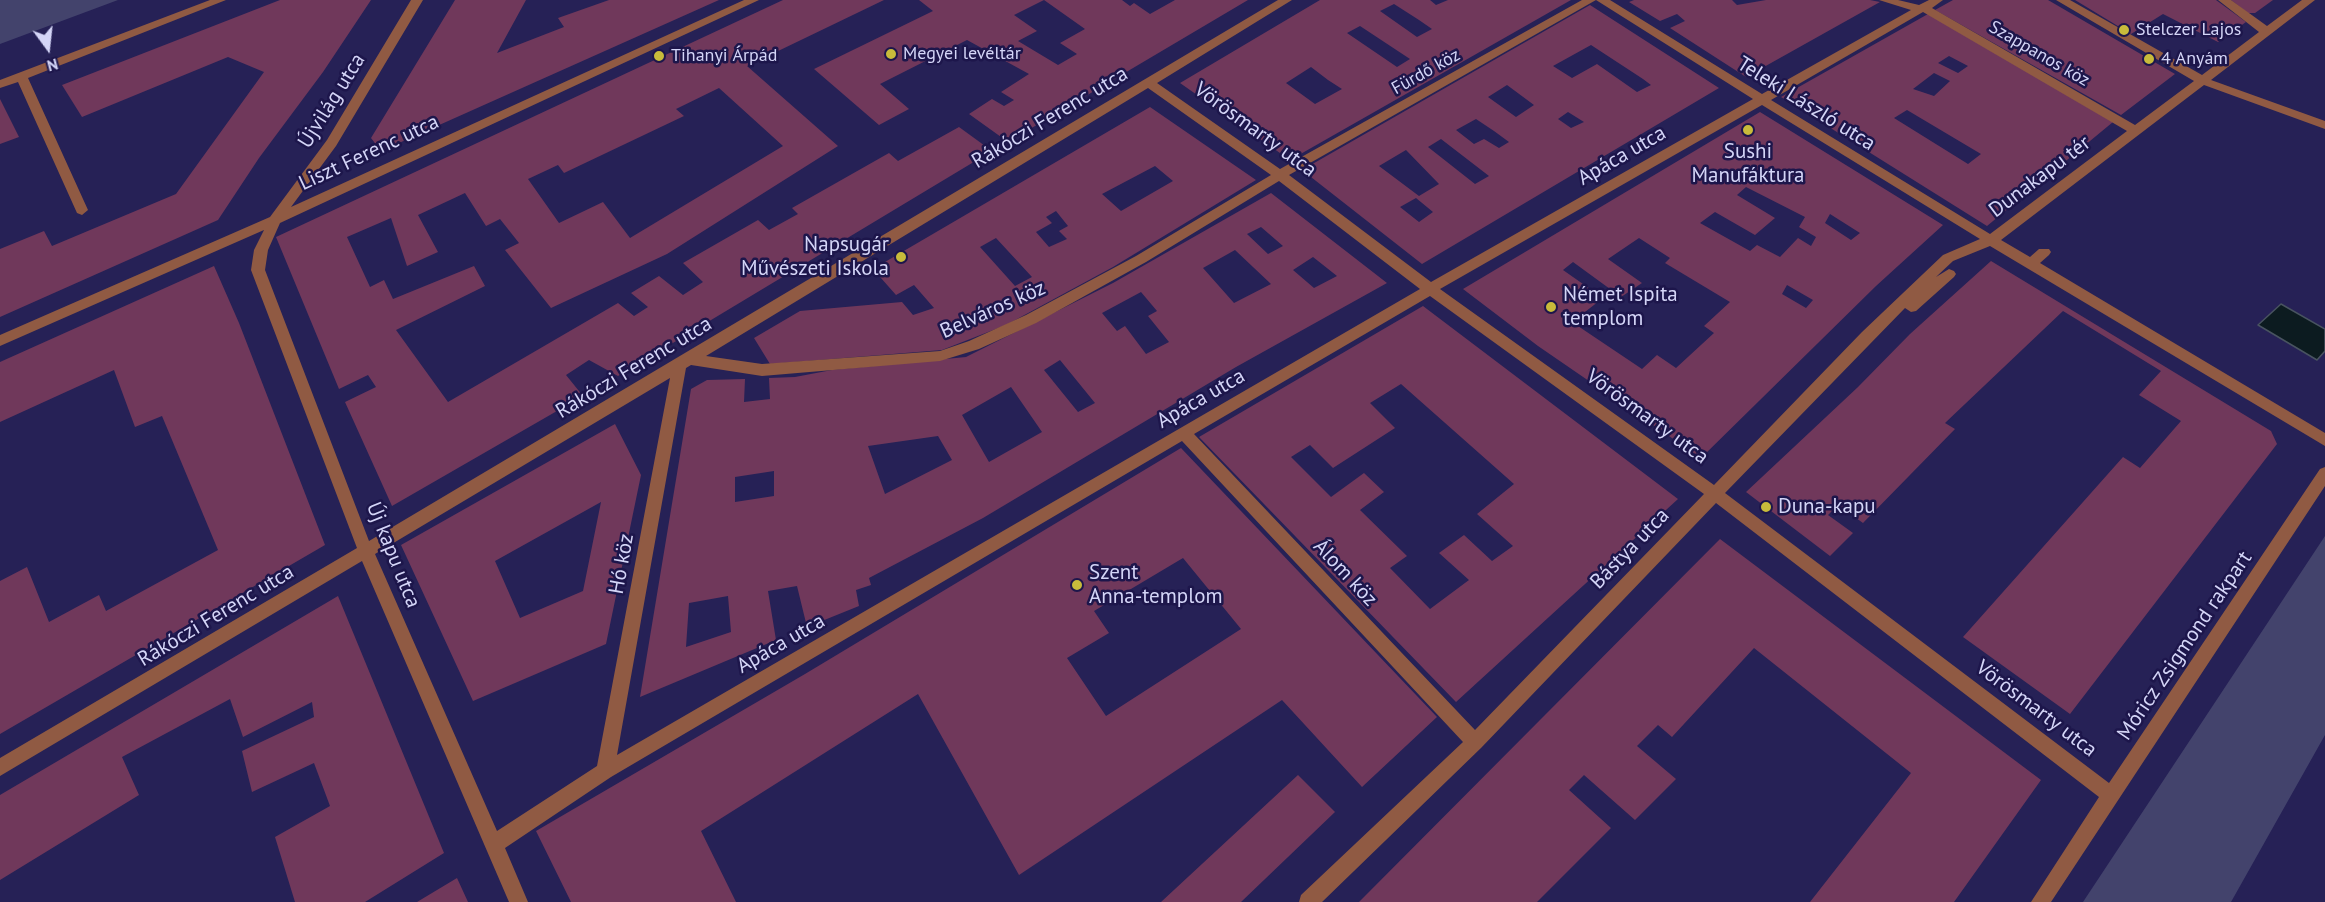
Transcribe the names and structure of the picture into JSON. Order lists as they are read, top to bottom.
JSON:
{
  "streets": {
    "street": [
      "Szappanos köz",
      "Fürdő köz",
      "Újvilág utca",
      "Teleki László utca",
      "Rákóczi Ferenc utca",
      "Vörösmarty utca",
      "Liszt Ferenc utca",
      "Apáca utca",
      "Dunakapu tér",
      "Belváros köz",
      "Bástya utca",
      "Új kapu utca",
      "Hó köz",
      "Álom köz",
      "Móricz Zsigmond rakpart"
    ]
  },
  "crossings": [
    ["Szappanos köz", "Apáca utca"],
    ["Szappanos köz", "Dunakapu tér"],
    ["Fürdő köz", "Vörösmarty utca"],
    ["Fürdő köz", "Belváros köz"],
    ["Újvilág utca", "Liszt Ferenc utca"],
    ["Újvilág utca", "Új kapu utca"],
    ["Teleki László utca", "Apáca utca"],
    ["Teleki László utca", "Dunakapu tér"],
    ["Teleki László utca", "Bástya utca"],
    ["Rákóczi Ferenc utca", "Vörösmarty utca"],
    ["Rákóczi Ferenc utca", "Belváros köz"],
    ["Rákóczi Ferenc utca", "Új kapu utca"],
    ["Rákóczi Ferenc utca", "Hó köz"],
    ["Vörösmarty utca", "Apáca utca"],
    ["Vörösmarty utca", "Belváros köz"],
    ["Vörösmarty utca", "Bástya utca"],
    ["Vörösmarty utca", "Móricz Zsigmond rakpart"],
    ["Liszt Ferenc utca", "Új kapu utca"],
    ["Apáca utca", "Új kapu utca"],
    ["Apáca utca", "Hó köz"],
    ["Apáca utca", "Álom köz"],
    ["Dunakapu tér", "Bástya utca"],
    ["Belváros köz", "Hó köz"],
    ["Bástya utca", "Álom köz"]
  ],
  "places": [
    "Stelczer Lajos",
    "Megyei levéltár",
    "Tihanyi Árpád",
    "4 Anyám",
    "Sushi Manufáktura",
    "Napsugár Művészeti Iskola",
    "Német Ispita templom",
    "Duna-kapu",
    "Szent Anna-templom"
  ],
  "north": "bottom"
}
